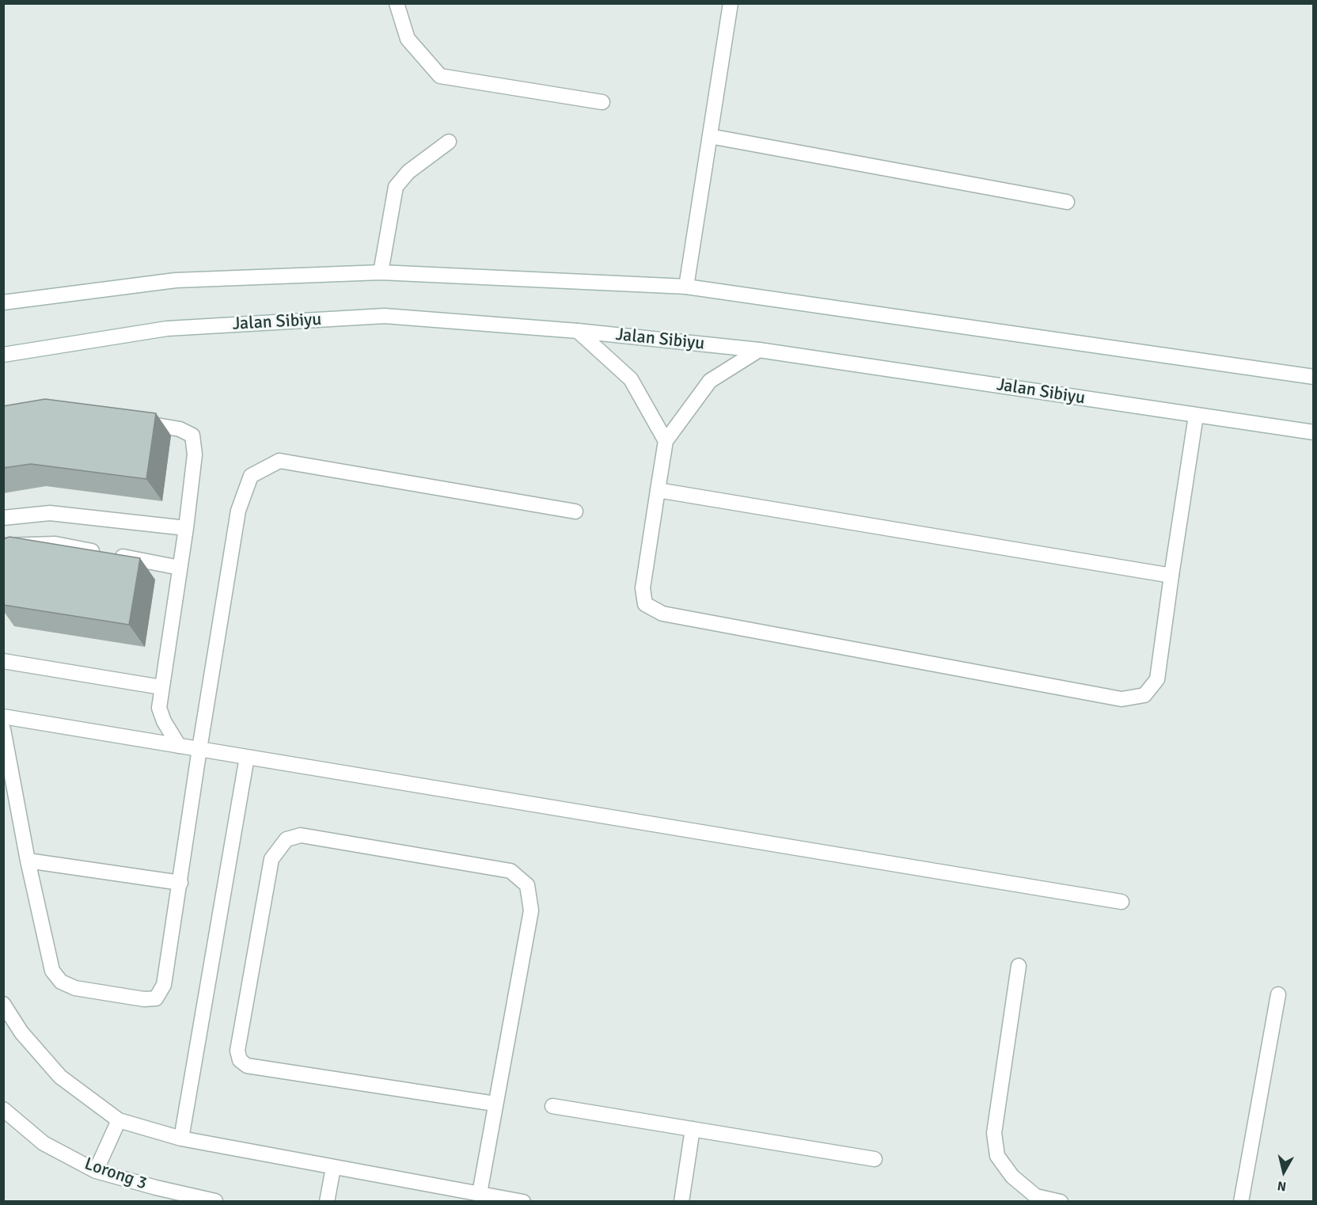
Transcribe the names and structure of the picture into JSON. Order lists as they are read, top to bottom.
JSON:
{
  "streets": {
    "street": ["Jalan Sibiyu", "Lorong 3"]
  },
  "north": "bottom"
}
